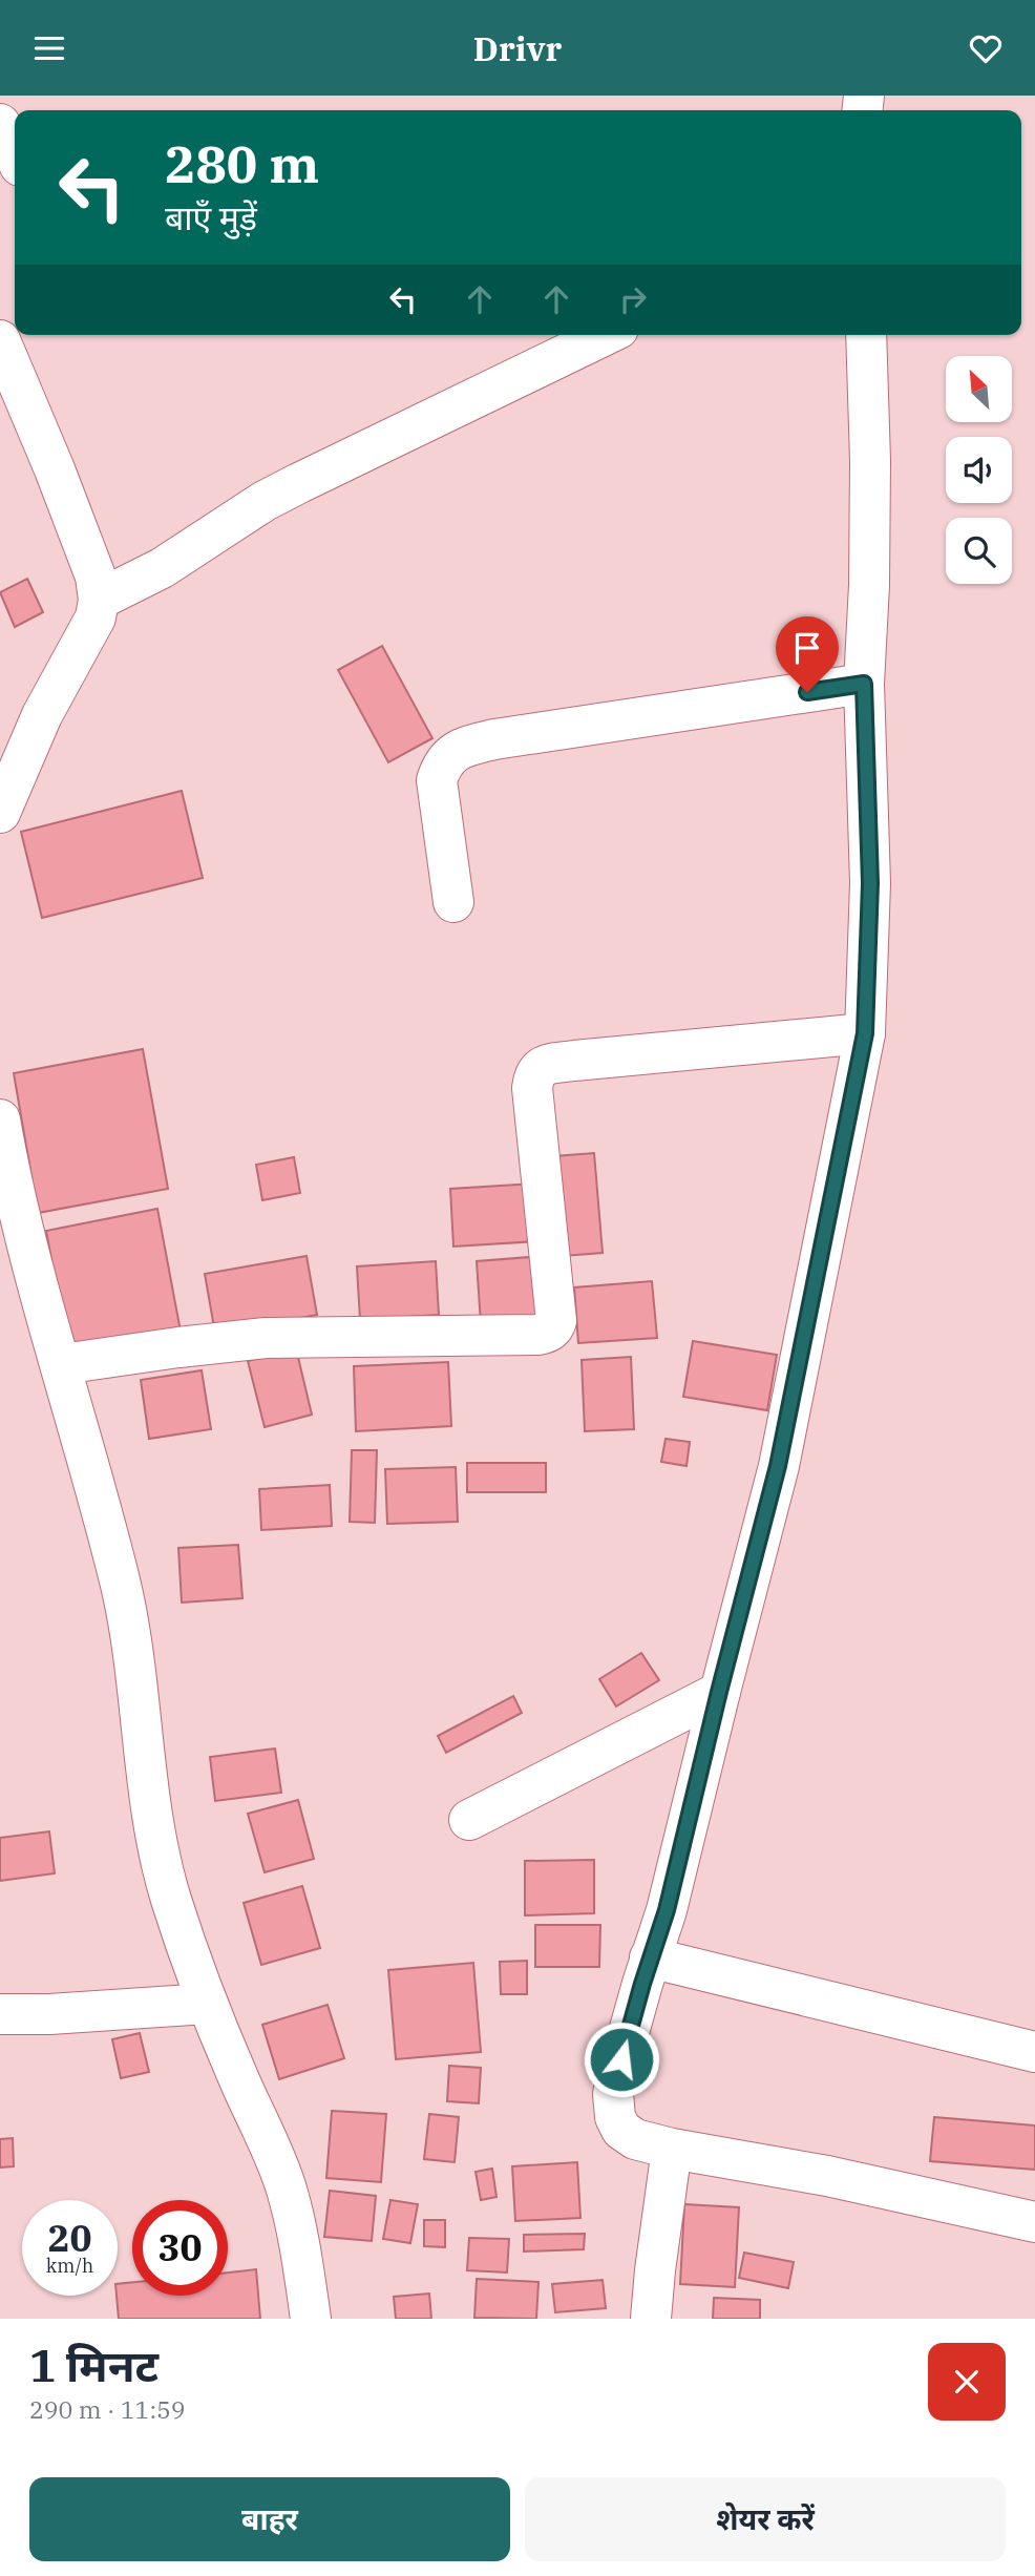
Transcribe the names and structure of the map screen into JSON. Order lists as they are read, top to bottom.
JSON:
{
  "north": "top left",
  "page": {
    "header": "Drivr",
    "turn": ["280 m", "बाएँ मुड़ें"],
    "speed": "20 km/h",
    "limit": "30",
    "heading": ["1 मिनट", "290 m · 11:59"],
    "buttons": ["बाहर", "शेयर करें"]
  }
}
